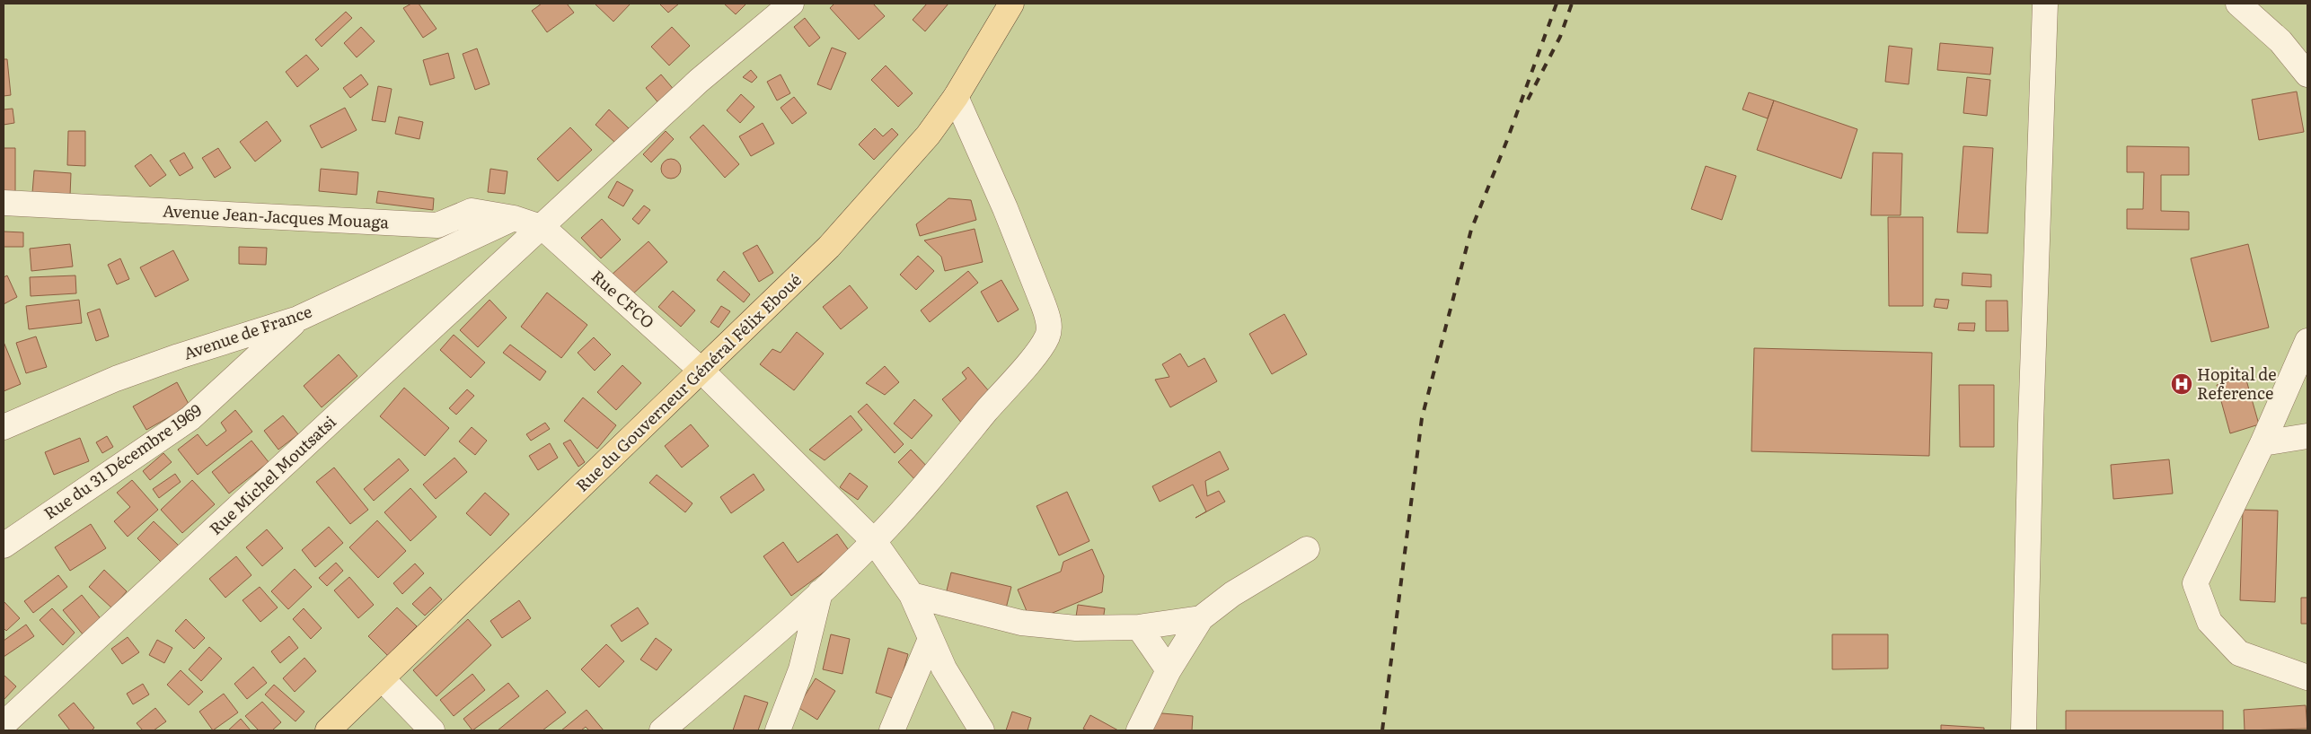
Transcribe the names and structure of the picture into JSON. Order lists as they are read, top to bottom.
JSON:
{
  "streets": {
    "main road": ["Rue du Gouverneur Général Félix Eboué"],
    "street": [
      "Avenue Jean-Jacques Mouaga",
      "Rue CFCO",
      "Avenue de France",
      "Rue du 31 Décembre 1969",
      "Rue Michel Moutsatsi"
    ]
  },
  "crossings": [
    ["Avenue Jean-Jacques Mouaga", "Rue CFCO"],
    ["Avenue Jean-Jacques Mouaga", "Avenue de France"],
    ["Avenue Jean-Jacques Mouaga", "Rue Michel Moutsatsi"],
    ["Rue CFCO", "Rue du Gouverneur Général Félix Eboué"],
    ["Rue CFCO", "Rue Michel Moutsatsi"],
    ["Avenue de France", "Rue du 31 Décembre 1969"]
  ],
  "places": {
    "hospital": ["Hopital de Reference"]
  }
}
